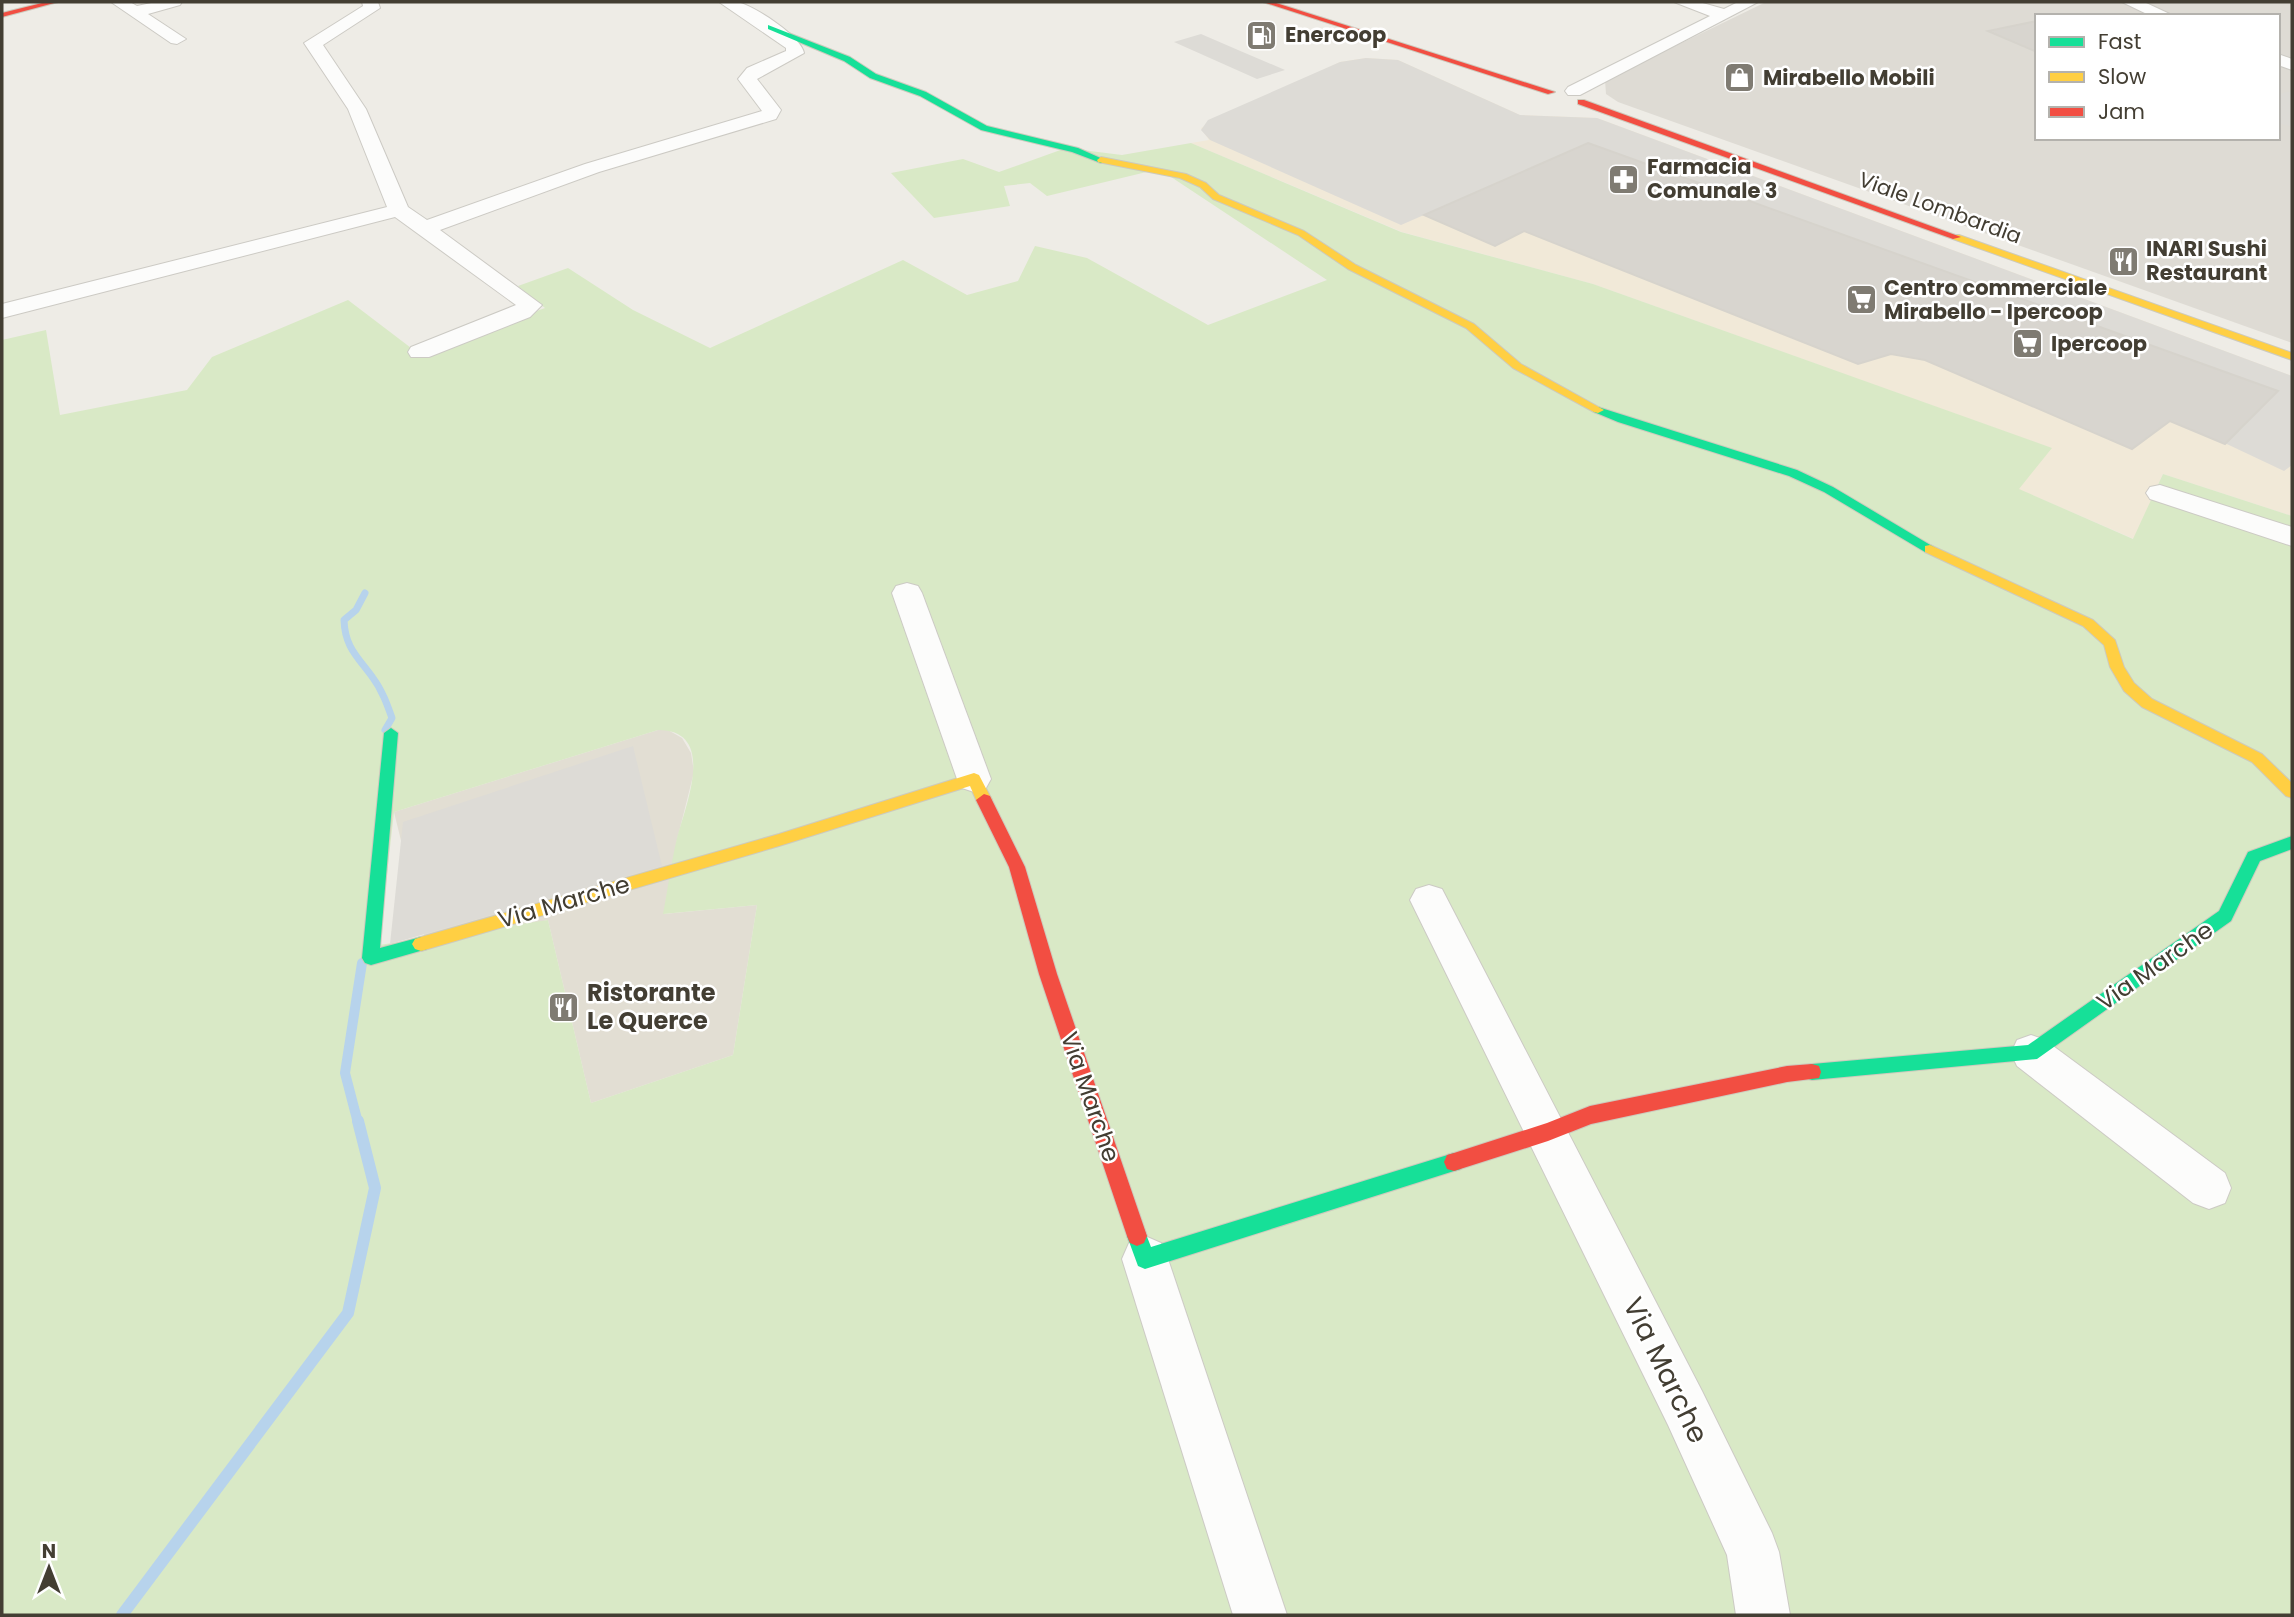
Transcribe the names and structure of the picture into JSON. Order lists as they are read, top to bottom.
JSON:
{
  "streets": {
    "street": ["Viale Lombardia", "Via Marche"]
  },
  "places": {
    "fuel station": ["Enercoop"],
    "shop": ["Mirabello Mobili"],
    "pharmacy": ["Farmacia Comunale 3"],
    "restaurant": ["INARI Sushi Restaurant", "Ristorante Le Querce"],
    "supermarket": ["Centro commerciale Mirabello - Ipercoop", "Ipercoop"]
  },
  "legend": ["Fast", "Slow", "Jam"],
  "north": "top"
}
